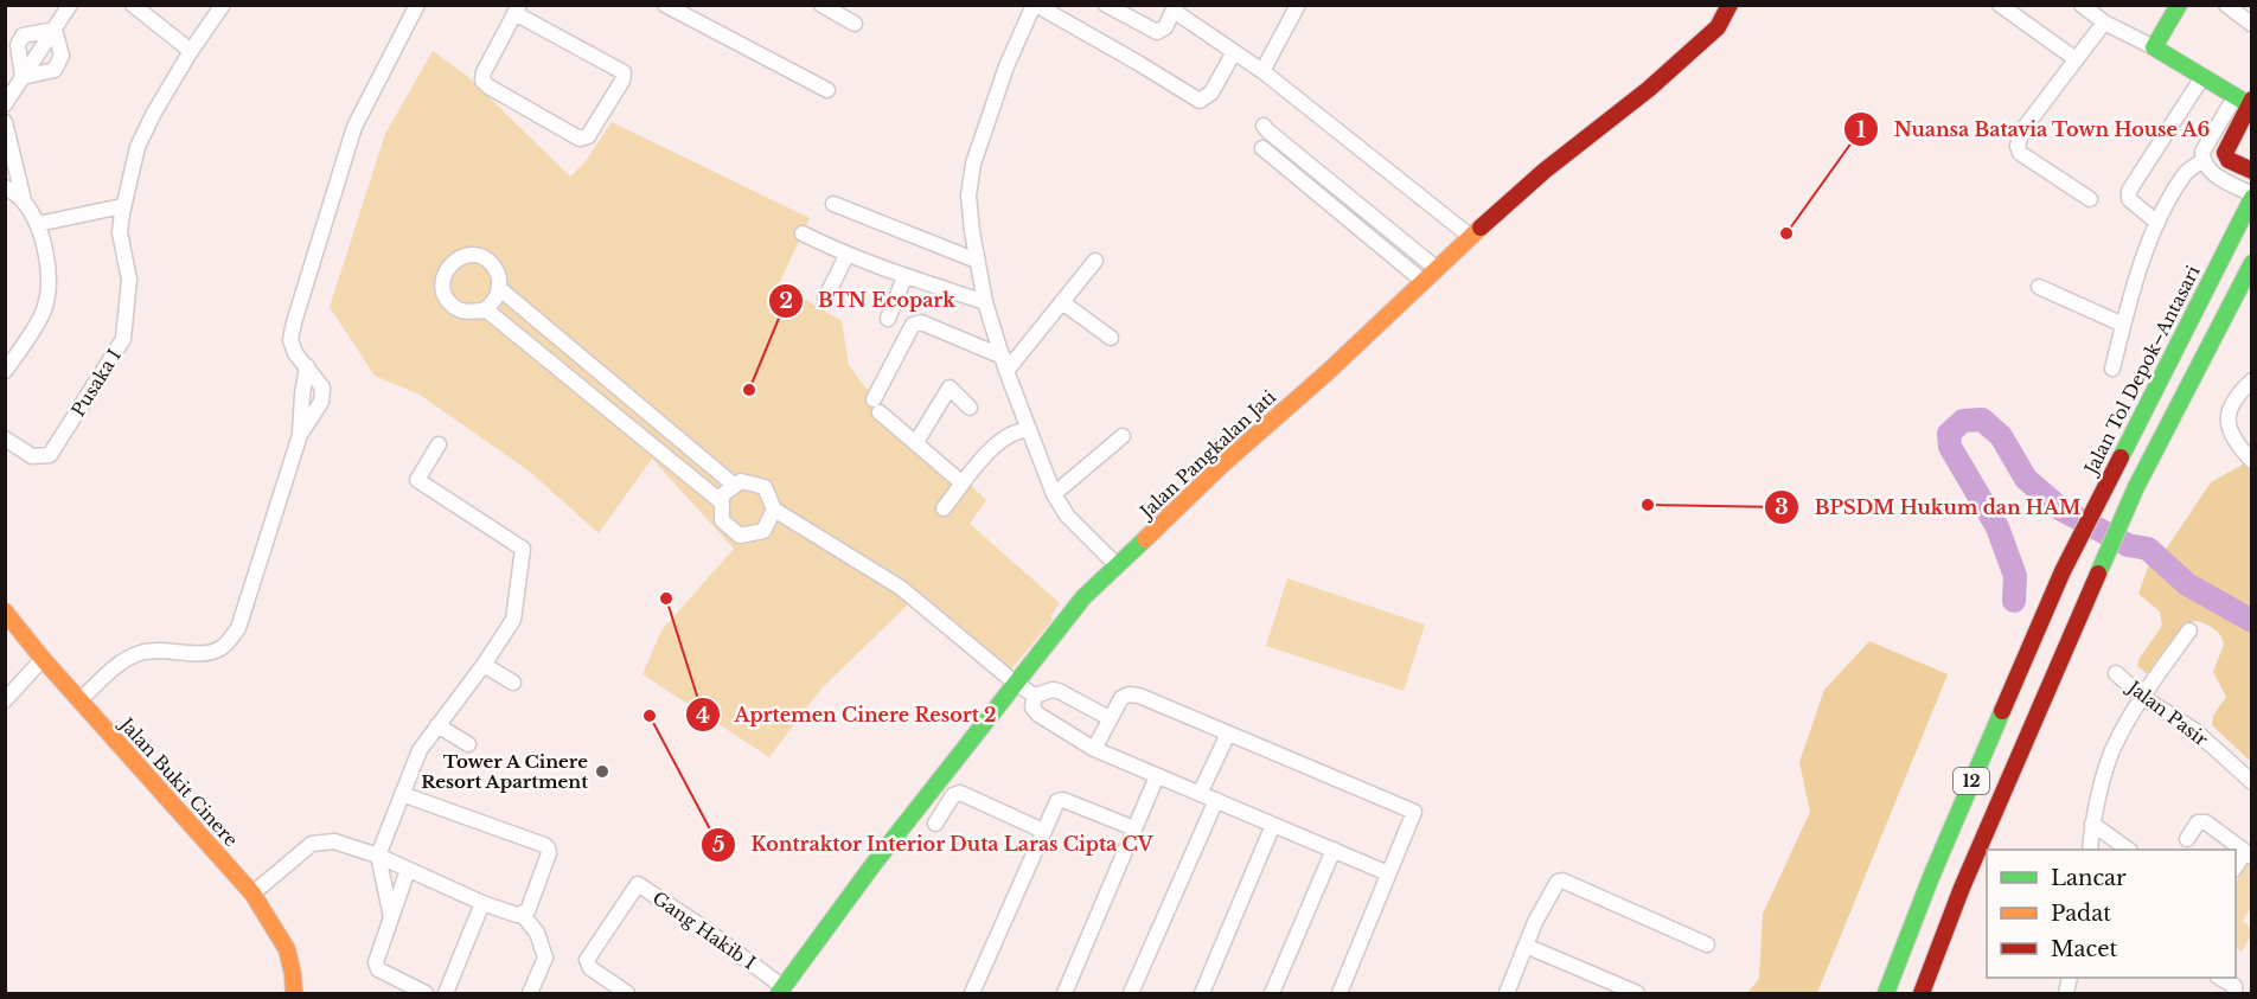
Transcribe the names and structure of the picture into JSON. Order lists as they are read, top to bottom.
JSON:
{
  "streets": {
    "main road": [
      "Jalan Tol Depok–Antasari",
      "Jalan Pangkalan Jati",
      "12",
      "Jalan Bukit Cinere"
    ],
    "street": ["Pusaka I", "Jalan Pasir", "Gang Hakib I"]
  },
  "crossings": [
    ["Jalan Pangkalan Jati", "Gang Hakib I"]
  ],
  "places": [
    "Nuansa Batavia Town House A6",
    "BTN Ecopark",
    "BPSDM Hukum dan HAM",
    "Aprtemen Cinere Resort 2",
    "Kontraktor Interior Duta Laras Cipta CV",
    "Tower A Cinere Resort Apartment"
  ],
  "legend": ["Lancar", "Padat", "Macet"]
}
